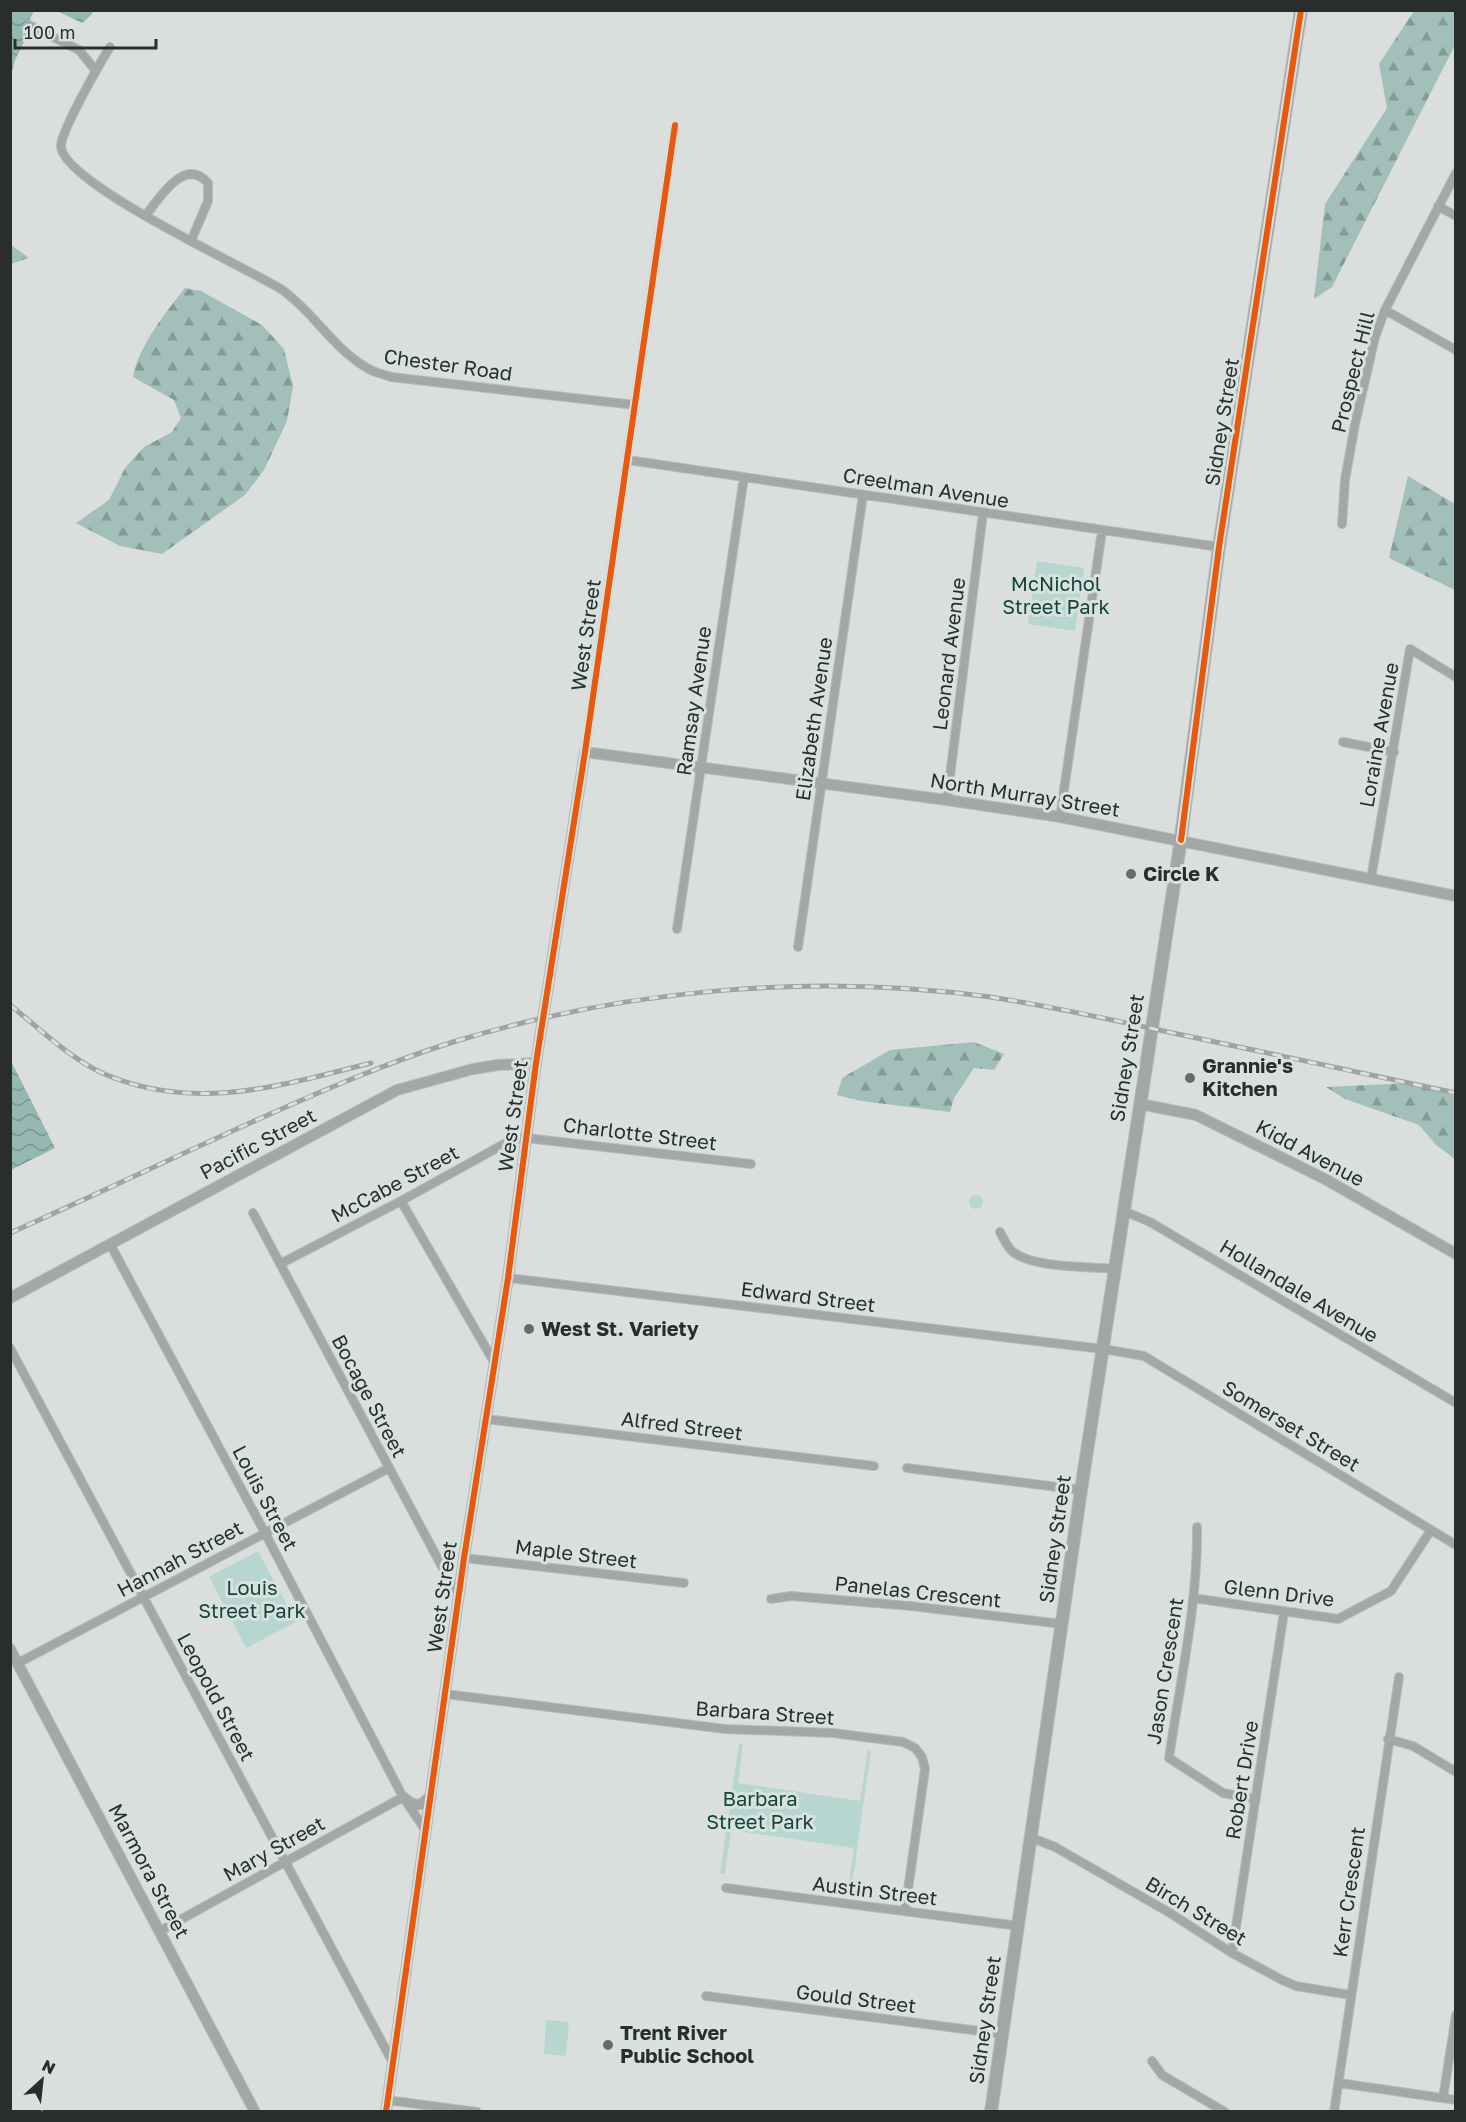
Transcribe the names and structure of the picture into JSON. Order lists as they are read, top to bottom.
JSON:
{
  "streets": {
    "main road": ["Sidney Street"],
    "street": [
      "Chester Road",
      "Prospect Hill",
      "Creelman Avenue",
      "West Street",
      "Leonard Avenue",
      "Ramsay Avenue",
      "Elizabeth Avenue",
      "Loraine Avenue",
      "North Murray Street",
      "Charlotte Street",
      "Pacific Street",
      "Kidd Avenue",
      "McCabe Street",
      "Hollandale Avenue",
      "Edward Street",
      "Bocage Street",
      "Alfred Street",
      "Somerset Street",
      "Louis Street",
      "Maple Street",
      "Hannah Street",
      "Panelas Crescent",
      "Glenn Drive",
      "Jason Crescent",
      "Leopold Street",
      "Barbara Street",
      "Robert Drive",
      "Mary Street",
      "Marmora Street",
      "Austin Street",
      "Kerr Crescent",
      "Birch Street",
      "Gould Street"
    ]
  },
  "crossings": [
    ["Chester Road", "West Street"],
    ["Sidney Street", "Creelman Avenue"],
    ["Sidney Street", "North Murray Street"],
    ["Sidney Street", "Kidd Avenue"],
    ["Sidney Street", "Hollandale Avenue"],
    ["Sidney Street", "Edward Street"],
    ["Sidney Street", "Somerset Street"],
    ["Sidney Street", "Panelas Crescent"],
    ["Sidney Street", "Austin Street"],
    ["Sidney Street", "Birch Street"],
    ["Sidney Street", "Gould Street"],
    ["Creelman Avenue", "West Street"],
    ["Creelman Avenue", "Leonard Avenue"],
    ["Creelman Avenue", "Ramsay Avenue"],
    ["Creelman Avenue", "Elizabeth Avenue"],
    ["West Street", "North Murray Street"],
    ["West Street", "Charlotte Street"],
    ["West Street", "Pacific Street"],
    ["West Street", "McCabe Street"],
    ["West Street", "Edward Street"],
    ["West Street", "Bocage Street"],
    ["West Street", "Alfred Street"],
    ["West Street", "Louis Street"],
    ["West Street", "Maple Street"],
    ["West Street", "Leopold Street"],
    ["West Street", "Barbara Street"],
    ["Leonard Avenue", "North Murray Street"],
    ["Ramsay Avenue", "North Murray Street"],
    ["Elizabeth Avenue", "North Murray Street"],
    ["Loraine Avenue", "North Murray Street"],
    ["Charlotte Street", "McCabe Street"],
    ["Pacific Street", "Louis Street"],
    ["McCabe Street", "Bocage Street"],
    ["Edward Street", "Somerset Street"],
    ["Bocage Street", "Hannah Street"],
    ["Somerset Street", "Glenn Drive"],
    ["Louis Street", "Hannah Street"],
    ["Louis Street", "Mary Street"],
    ["Hannah Street", "Leopold Street"],
    ["Hannah Street", "Marmora Street"],
    ["Glenn Drive", "Jason Crescent"],
    ["Glenn Drive", "Robert Drive"],
    ["Jason Crescent", "Robert Drive"],
    ["Leopold Street", "Mary Street"],
    ["Barbara Street", "Austin Street"],
    ["Robert Drive", "Birch Street"],
    ["Mary Street", "Marmora Street"],
    ["Kerr Crescent", "Birch Street"]
  ],
  "parks": ["McNichol Street Park", "Louis Street Park", "Barbara Street Park"],
  "places": [
    "Circle K",
    "Grannie's Kitchen",
    "West St. Variety",
    "Trent River Public School"
  ],
  "scale_bar": "100 m",
  "north": "top right"
}
